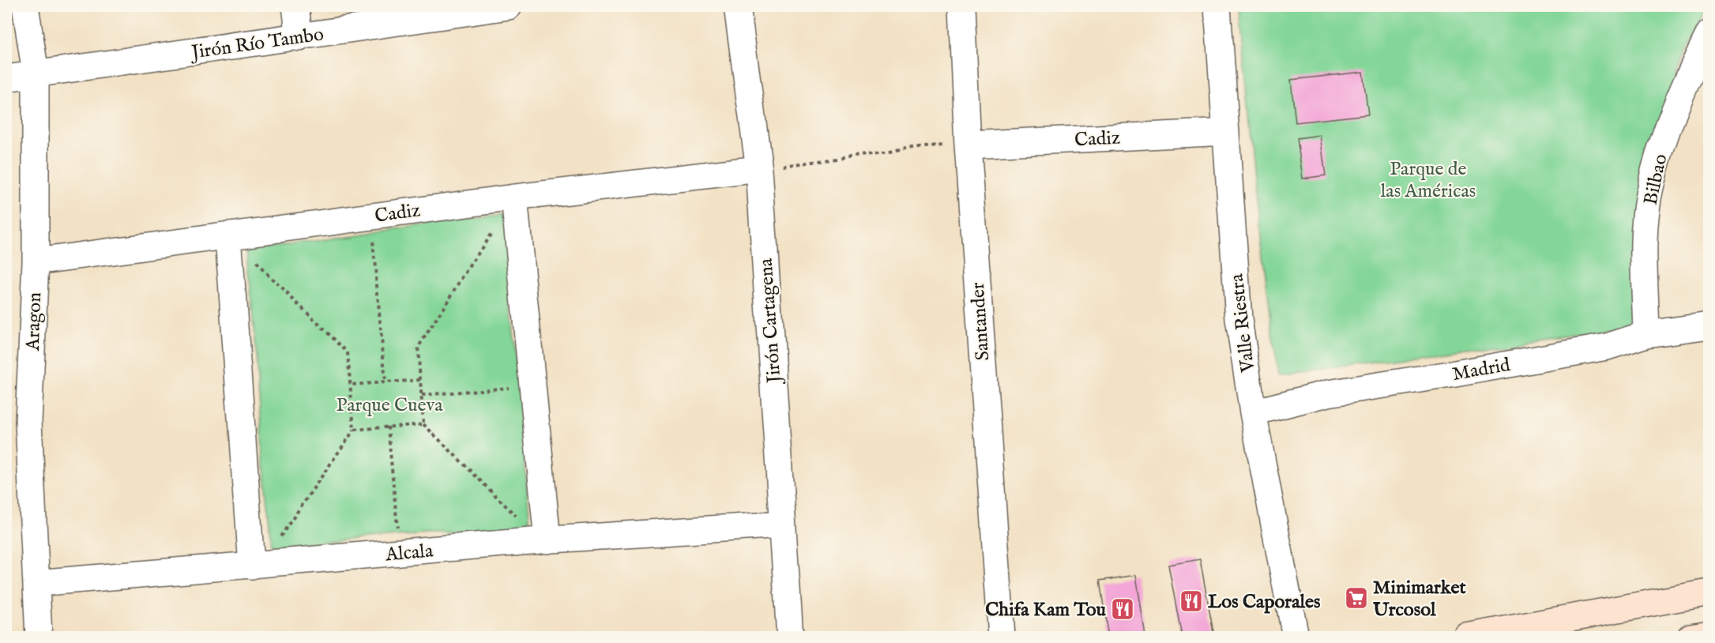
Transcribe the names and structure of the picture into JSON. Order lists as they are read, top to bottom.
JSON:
{
  "streets": {
    "street": [
      "Jirón Río Tambo",
      "Cadiz",
      "Bilbao",
      "Jirón Cartagena",
      "Aragon",
      "Santander",
      "Valle Riestra",
      "Madrid",
      "Alcala"
    ]
  },
  "crossings": [
    ["Jirón Río Tambo", "Aragon"],
    ["Cadiz", "Jirón Cartagena"],
    ["Cadiz", "Aragon"],
    ["Cadiz", "Santander"],
    ["Cadiz", "Valle Riestra"],
    ["Bilbao", "Madrid"],
    ["Jirón Cartagena", "Alcala"],
    ["Aragon", "Alcala"],
    ["Valle Riestra", "Madrid"]
  ],
  "parks": ["Parque de las Américas", "Parque Cueva"],
  "places": {
    "supermarket": ["Minimarket Urcosol"],
    "restaurant": ["Los Caporales", "Chifa Kam Tou"]
  }
}
